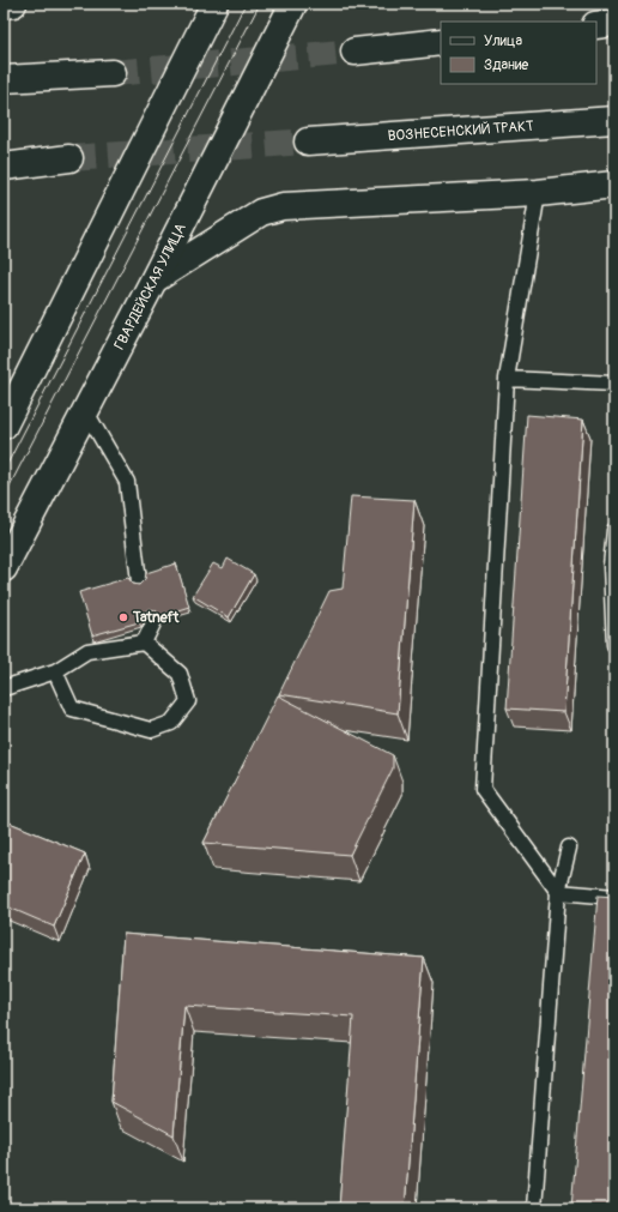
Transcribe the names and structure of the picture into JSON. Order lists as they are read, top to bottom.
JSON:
{
  "streets": {
    "main road": ["ВОЗНЕСЕНСКИЙ ТРАКТ", "ГВАРДЕЙСКАЯ УЛИЦА"]
  },
  "places": ["Tatneft"],
  "legend": ["Улица", "Здание"]
}
